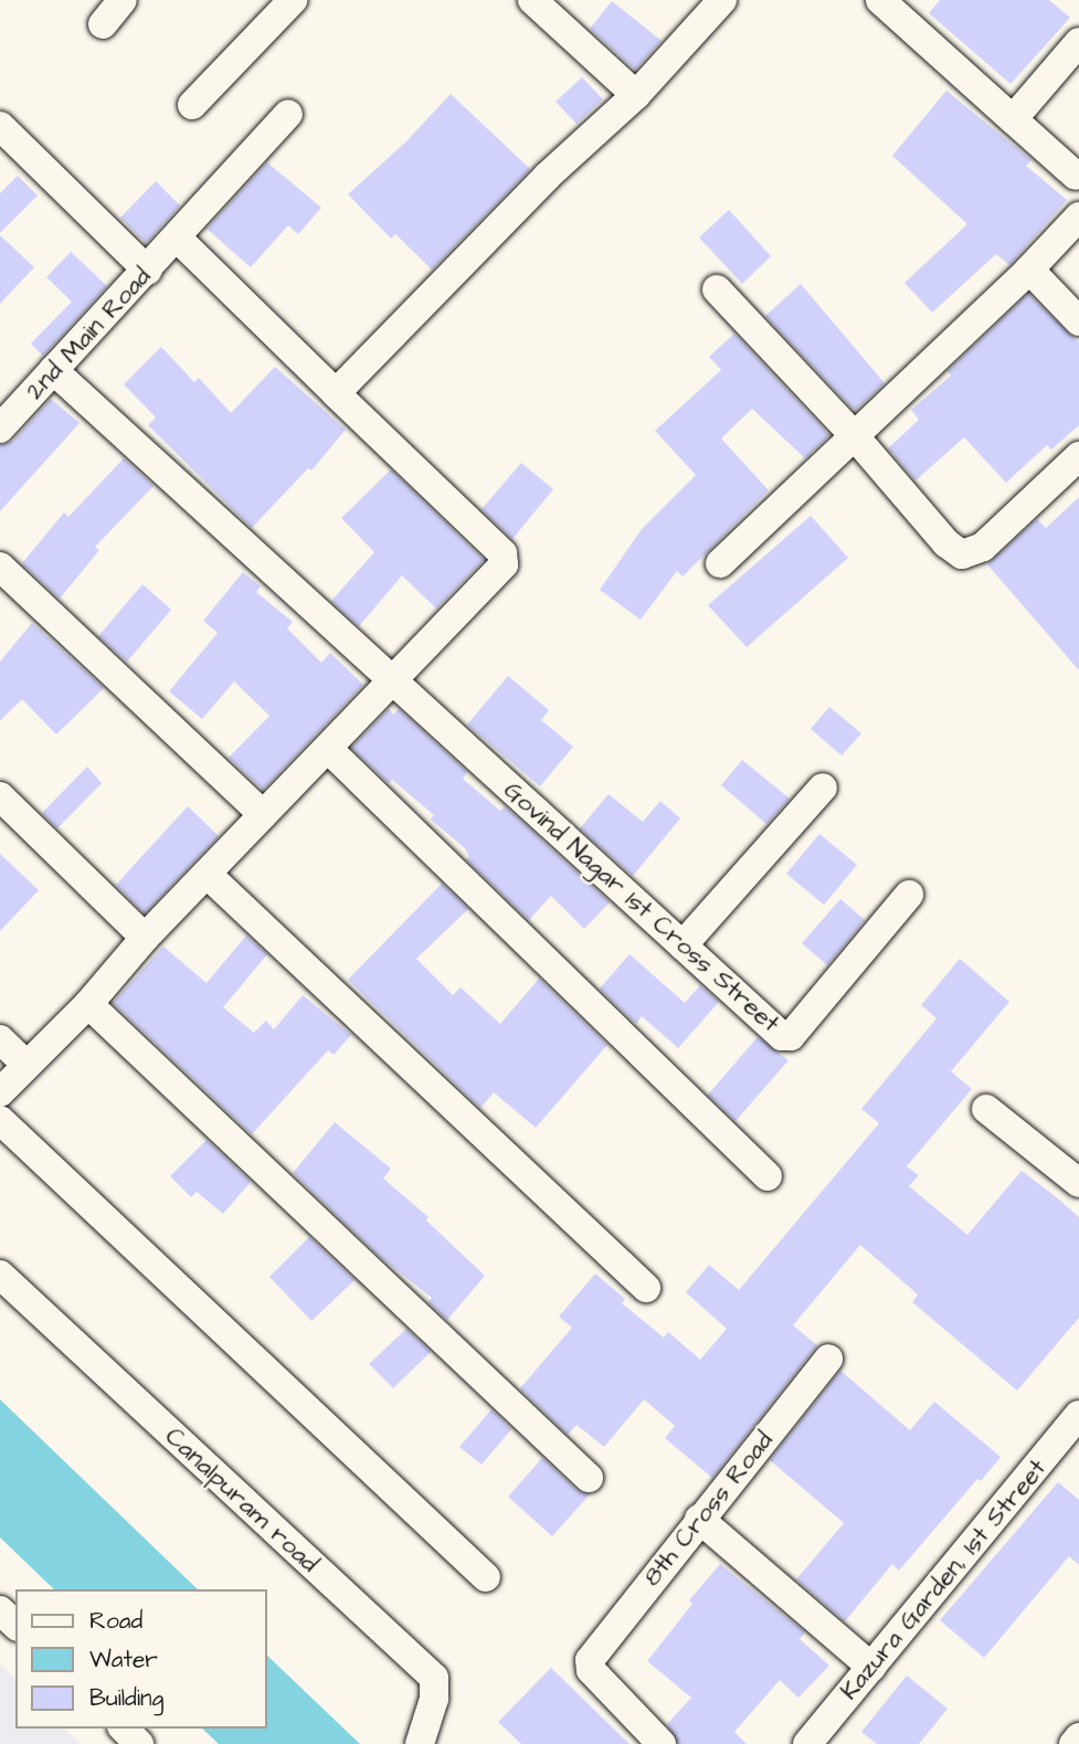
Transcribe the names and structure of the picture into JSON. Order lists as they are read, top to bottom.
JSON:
{
  "streets": {
    "street": [
      "2nd Main Road",
      "Govind Nagar 1st Cross Street",
      "Canalpuram road",
      "8th Cross Road",
      "Kazura Garden, 1st Street"
    ]
  },
  "crossings": [
    ["2nd Main Road", "Govind Nagar 1st Cross Street"]
  ],
  "legend": ["Road", "Water", "Building"]
}
